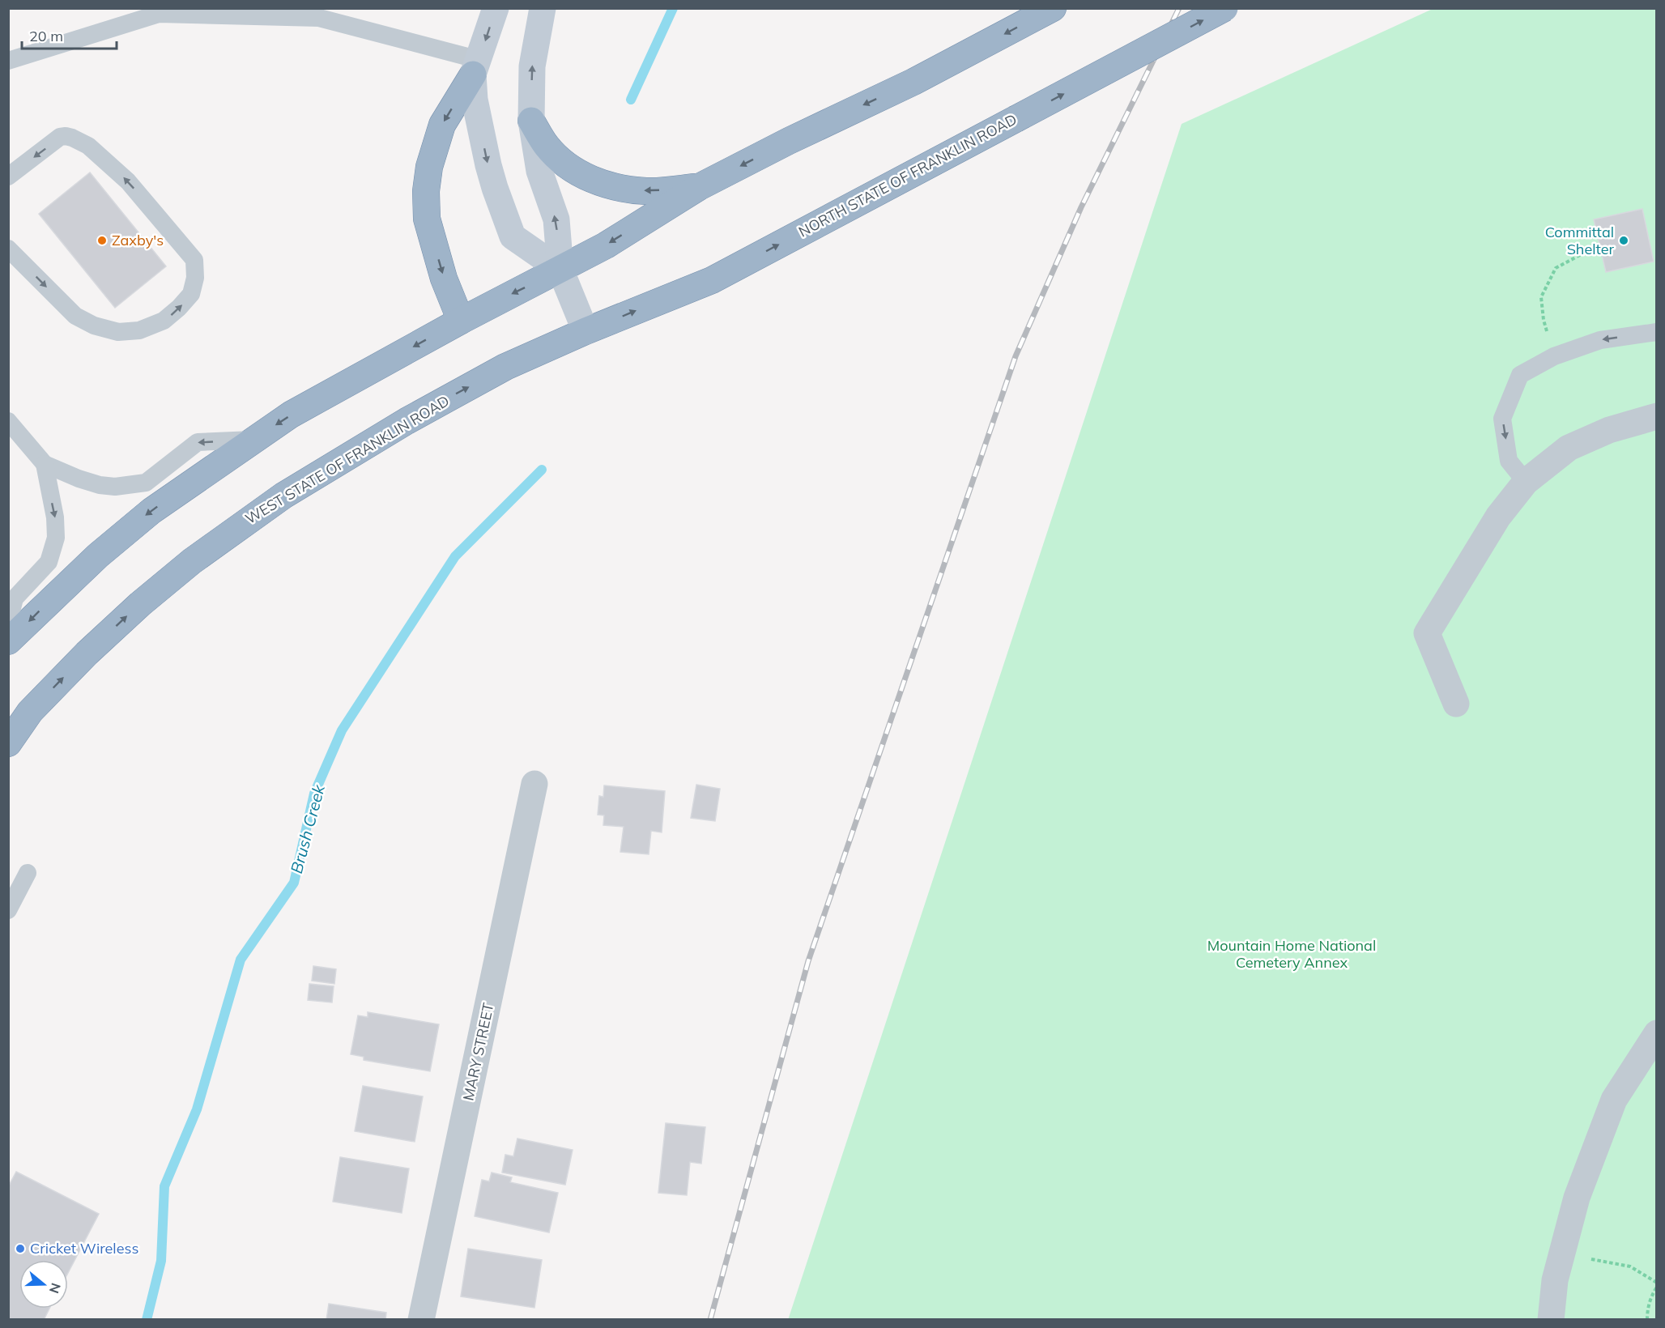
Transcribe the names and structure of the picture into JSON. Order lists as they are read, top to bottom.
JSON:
{
  "streets": {
    "highway": ["NORTH STATE OF FRANKLIN ROAD", "WEST STATE OF FRANKLIN ROAD"],
    "street": ["MARY STREET"]
  },
  "crossings": [
    ["NORTH STATE OF FRANKLIN ROAD", "WEST STATE OF FRANKLIN ROAD"]
  ],
  "water": ["Brush Creek"],
  "parks": ["Mountain Home National Cemetery Annex"],
  "places": ["Zaxby's", "Committal Shelter", "Cricket Wireless"],
  "scale_bar": "20 m",
  "north": "right"
}
